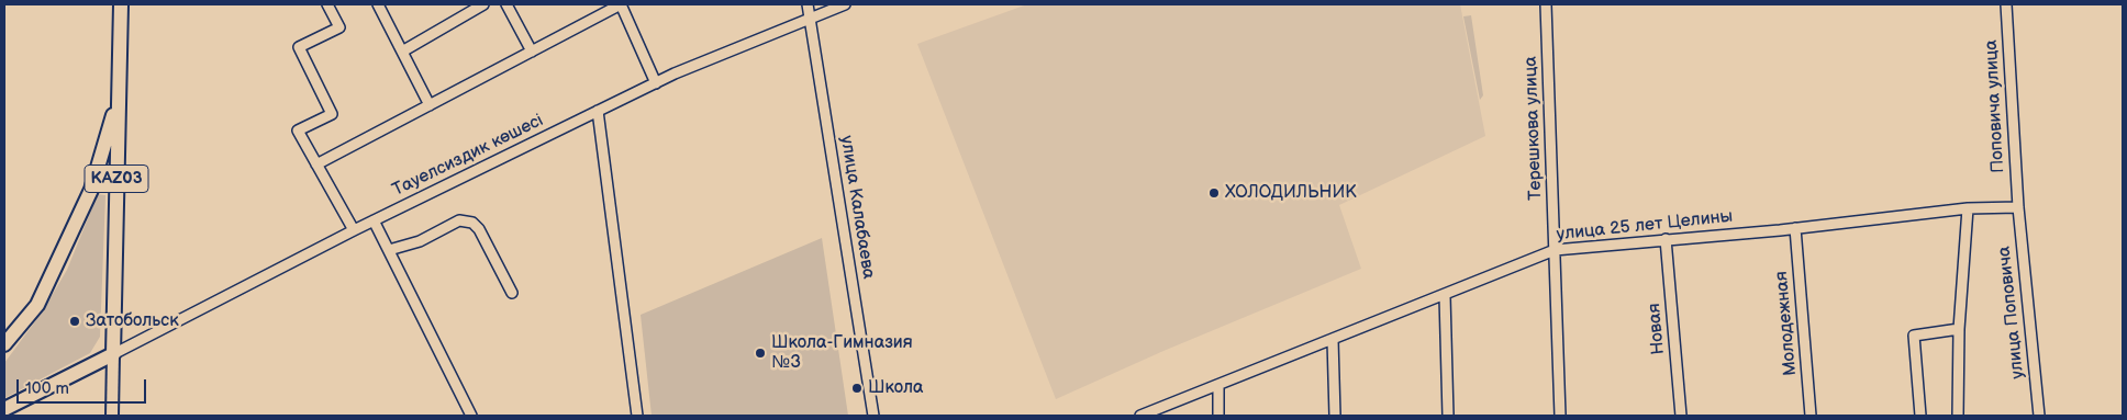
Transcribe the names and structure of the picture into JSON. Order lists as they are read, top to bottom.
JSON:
{
  "streets": {
    "highway": ["KАZ03"],
    "street": [
      "Поповича улица",
      "Терешкова улица",
      "Тауелсиздик көшесі",
      "улица Калабаева",
      "улица 25 лет Целины",
      "улица Поповича",
      "Молодежная",
      "Новая"
    ]
  },
  "crossings": [
    ["Поповича улица", "улица 25 лет Целины"],
    ["Поповича улица", "улица Поповича"],
    ["Терешкова улица", "улица 25 лет Целины"],
    ["Тауелсиздик көшесі", "KАZ03"],
    ["Тауелсиздик көшесі", "улица Калабаева"],
    ["улица 25 лет Целины", "улица Поповича"],
    ["улица 25 лет Целины", "Молодежная"],
    ["улица 25 лет Целины", "Новая"]
  ],
  "places": [
    "ХОЛОДИЛЬНИК",
    "Затобольск",
    "Школа-Гимназия №3",
    "Школа"
  ],
  "scale_bar": "100 m"
}
